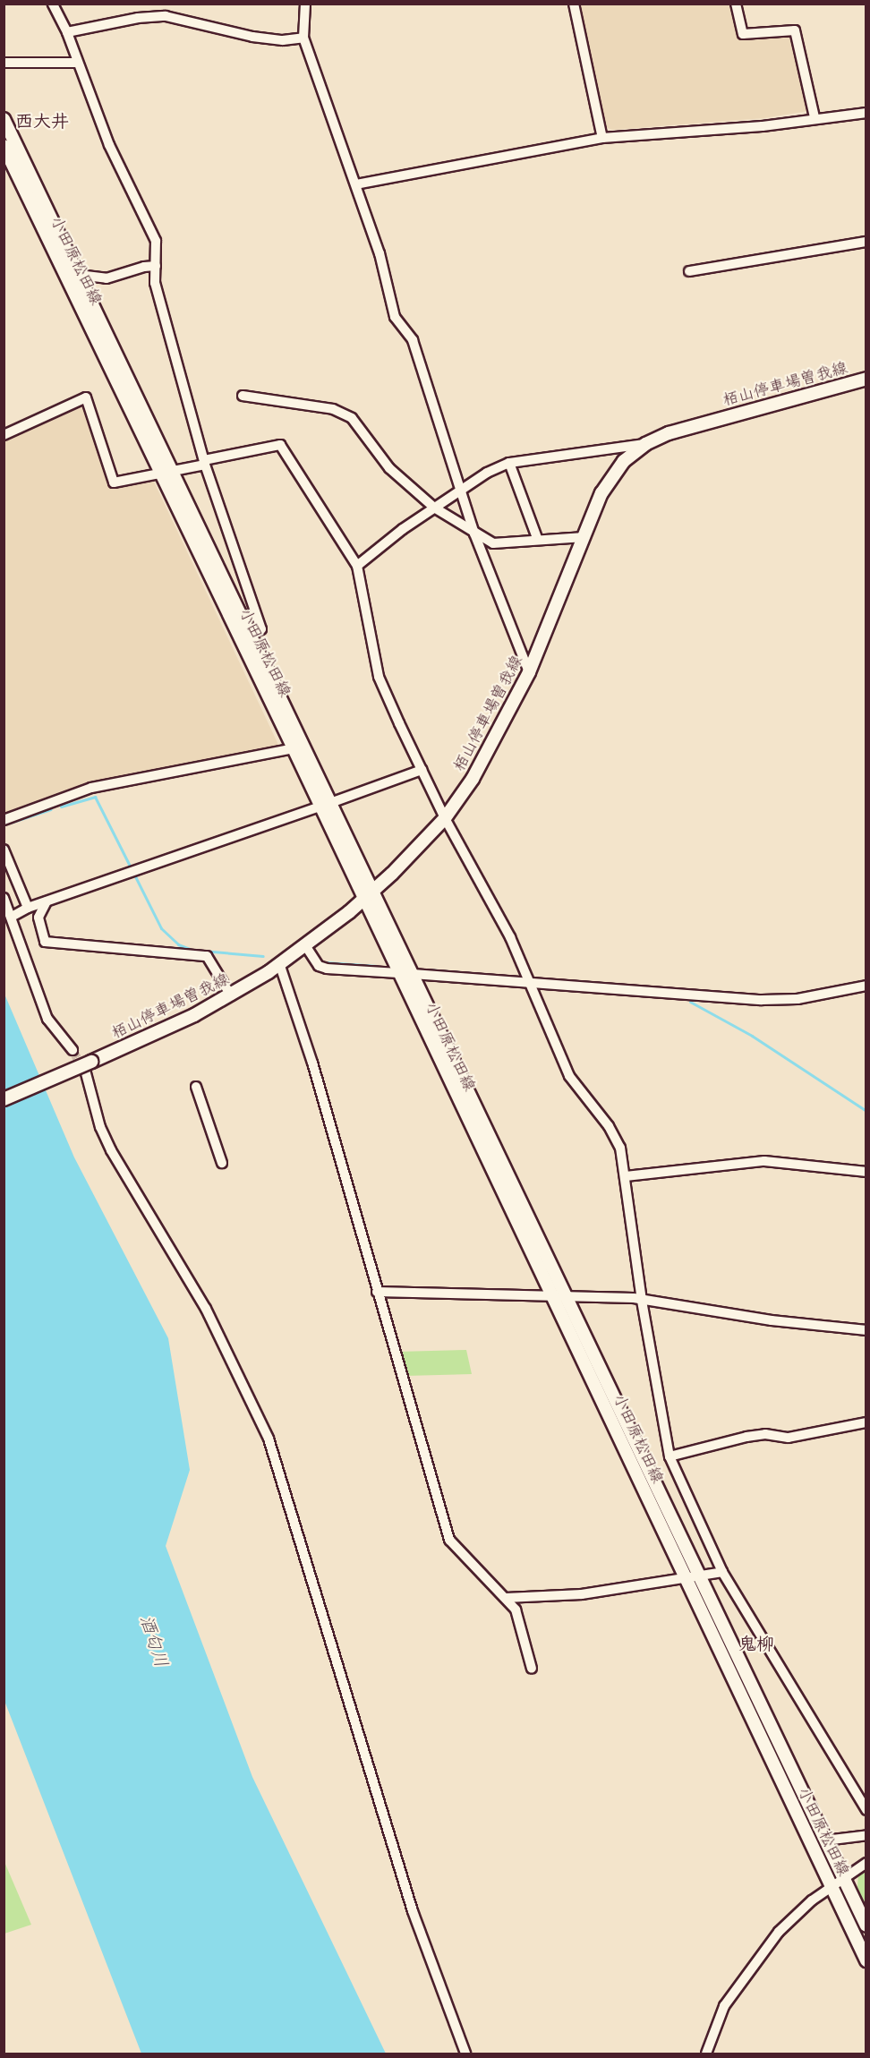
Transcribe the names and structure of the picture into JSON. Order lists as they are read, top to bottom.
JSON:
{
  "streets": {
    "main road": ["小田原松田線", "栢山停車場曽我線"]
  },
  "crossings": [
    ["小田原松田線", "栢山停車場曽我線"]
  ],
  "districts": ["西大井", "鬼柳"],
  "water": ["酒匂川"]
}
